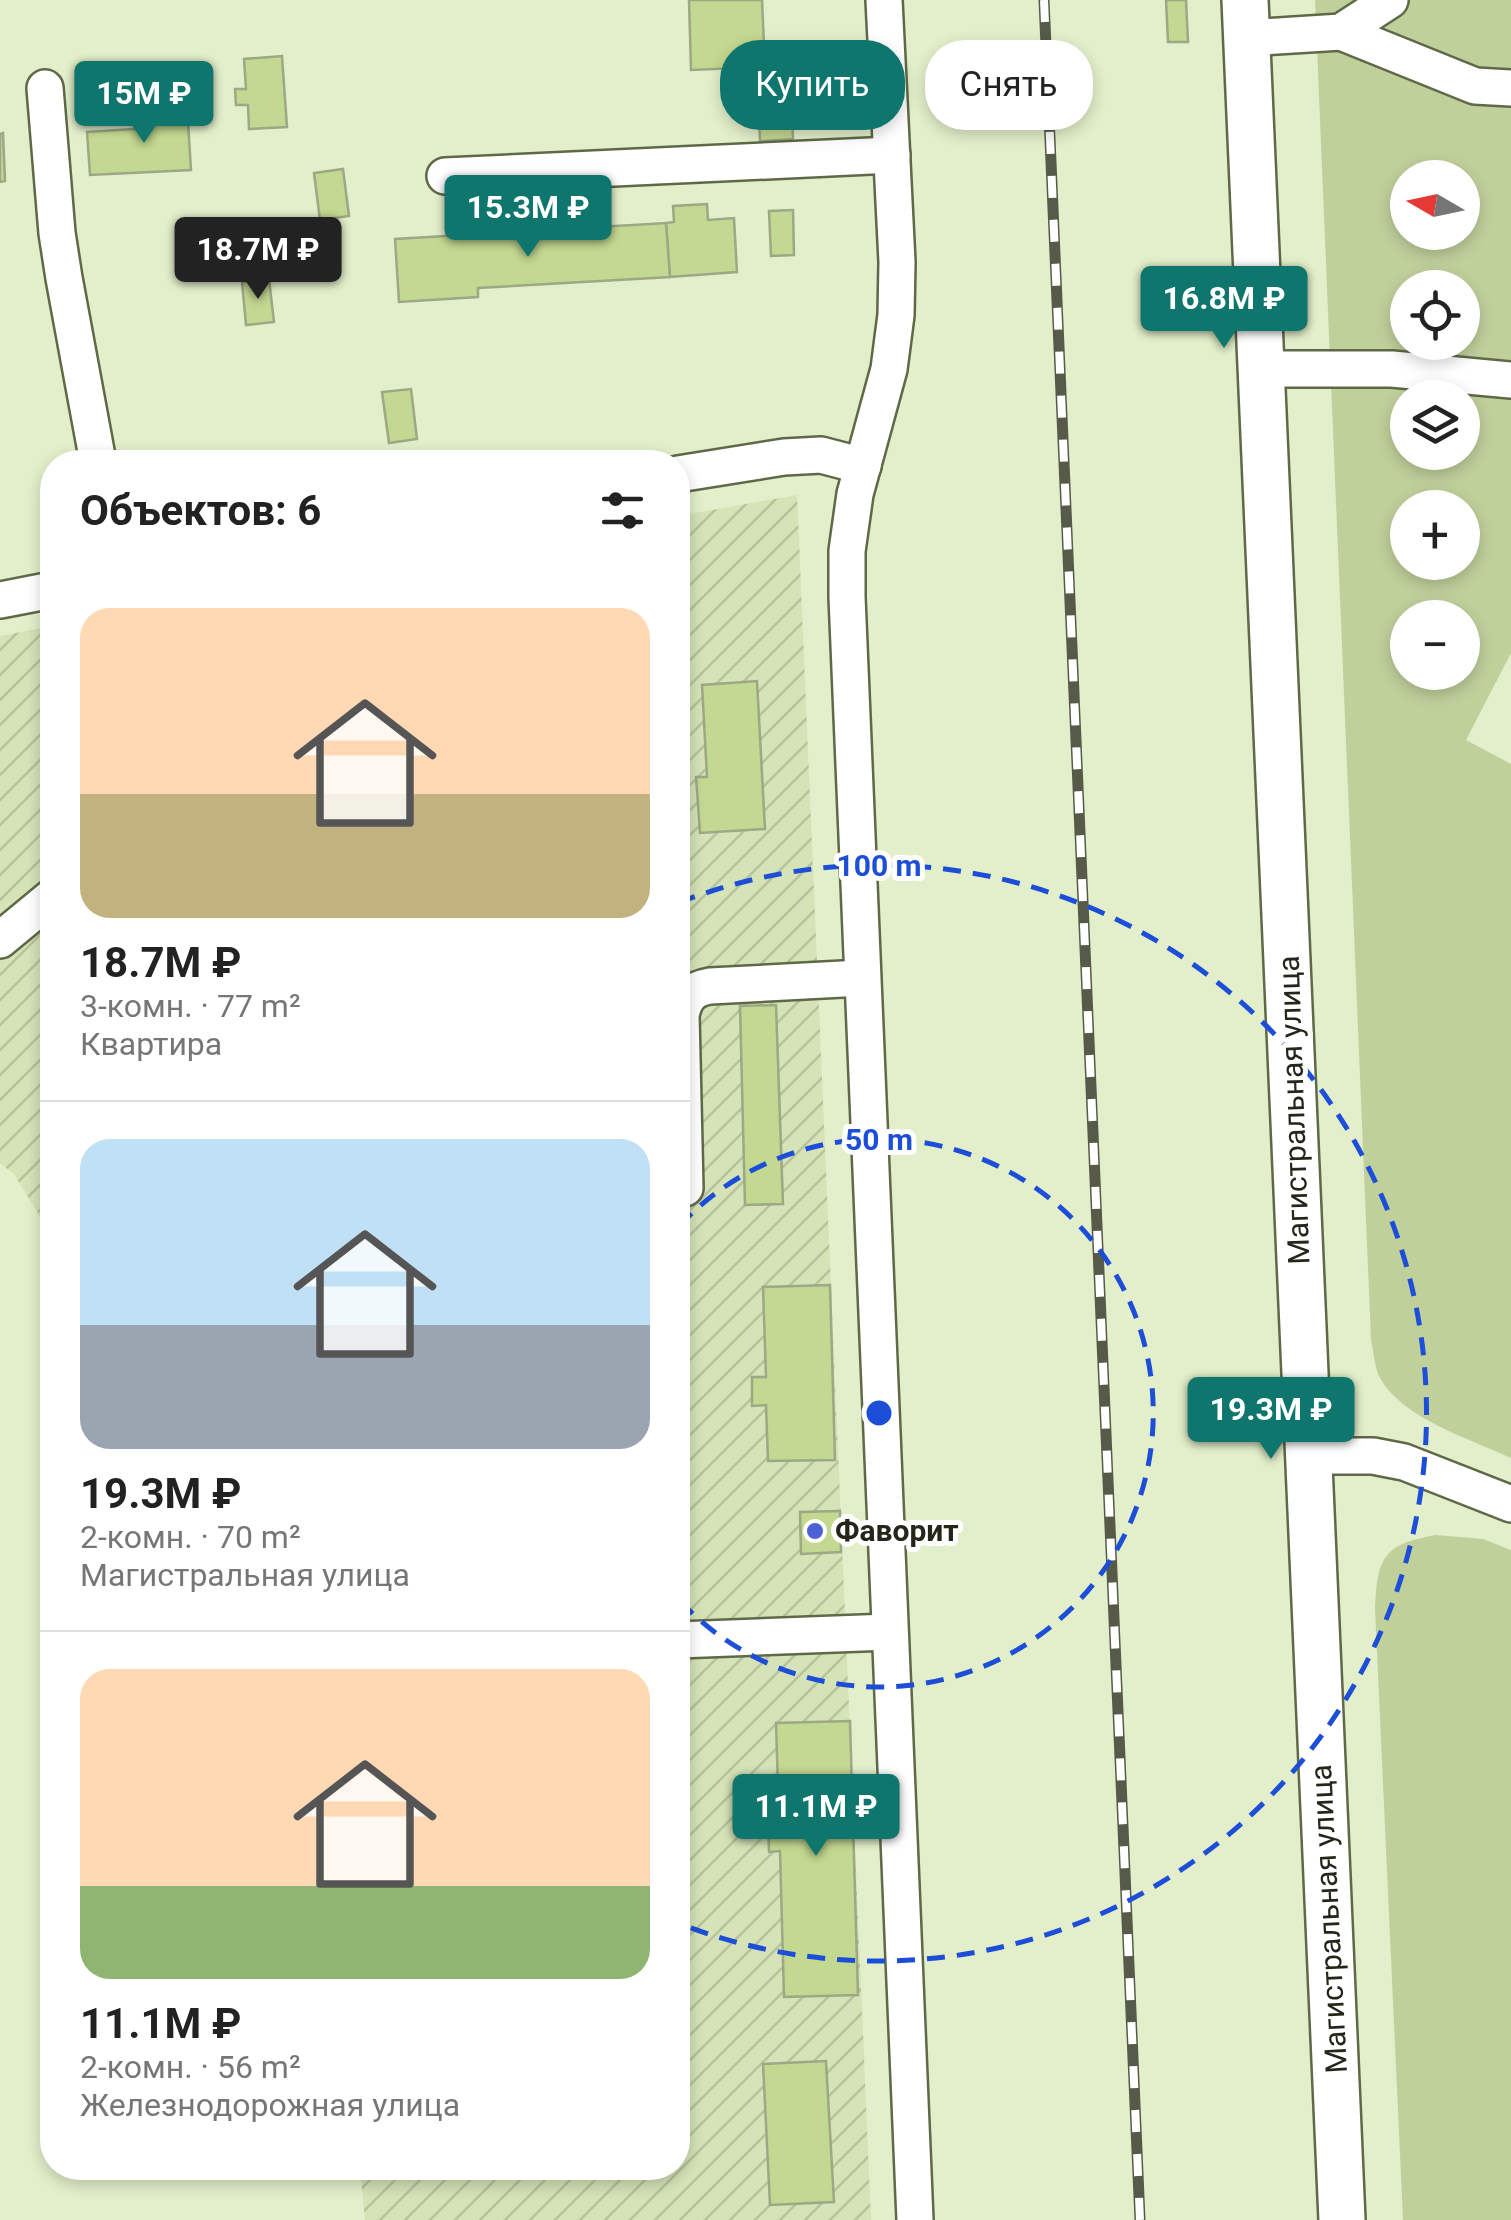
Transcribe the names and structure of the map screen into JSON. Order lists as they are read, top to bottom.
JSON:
{
  "streets": {
    "main road": ["Магистральная улица"]
  },
  "places": ["Фаворит"],
  "north": "left",
  "page": {
    "chip": ["Купить", "Снять"],
    "price": [
      "15M ₽",
      "15.3M ₽",
      "18.7M ₽",
      "16.8M ₽",
      "19.3M ₽",
      "11.1M ₽"
    ],
    "map_buttons": ["+", "−"],
    "heading": "Объектов: 6",
    "list": [
      {
        "name": "18.7M ₽",
        "note": "3-комн. · 77 m² · Квартира"
      },
      {
        "name": "19.3M ₽",
        "note": "2-комн. · 70 m² · Магистральная улица"
      },
      {
        "name": "11.1M ₽",
        "note": "2-комн. · 56 m² · Железнодорожная улица"
      }
    ]
  },
  "rings": ["100 m", "50 m"]
}
